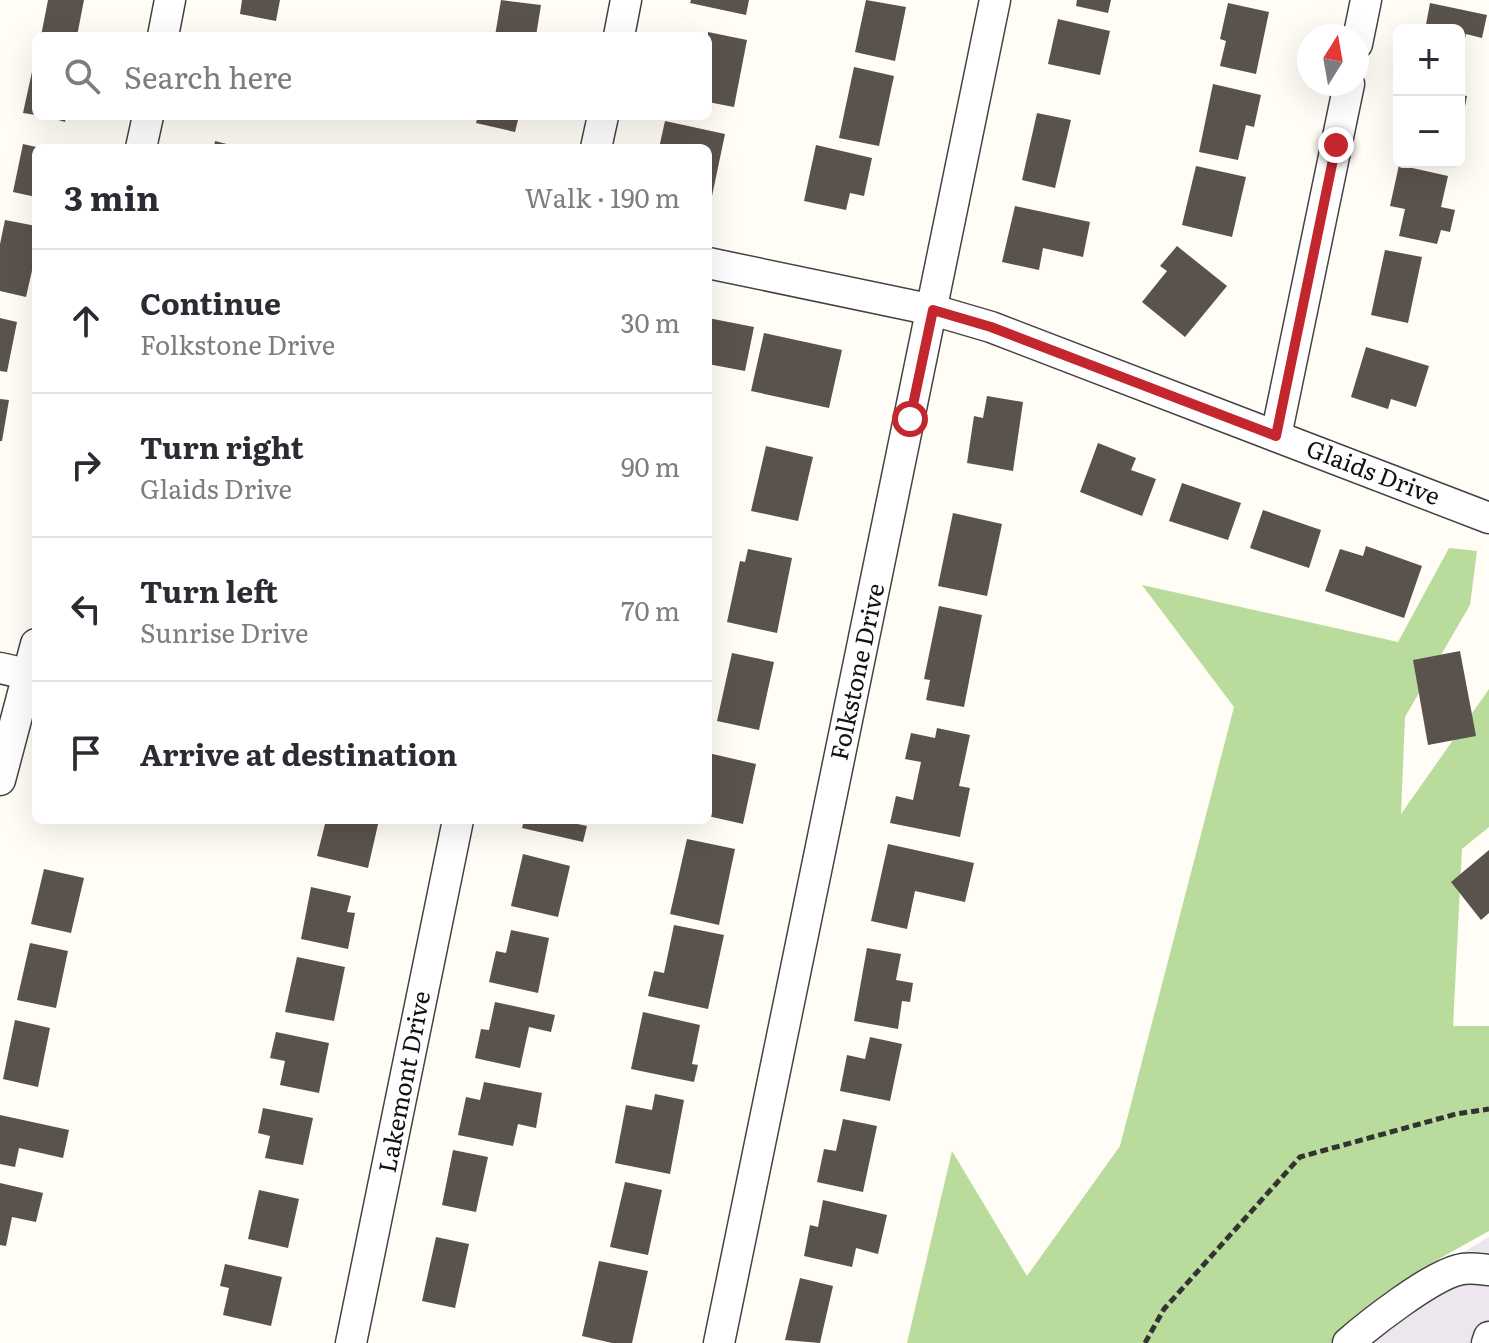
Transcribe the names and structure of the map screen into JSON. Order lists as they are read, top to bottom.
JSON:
{
  "streets": {
    "street": ["Glaids Drive", "Folkstone Drive", "Lakemont Drive"]
  },
  "crossings": [
    ["Glaids Drive", "Folkstone Drive"]
  ],
  "north": "top",
  "page": {
    "map_buttons": ["+", "−"],
    "search": "Search here",
    "heading": ["3 min", "Walk · 190 m"],
    "list": [
      ["Continue", "Folkstone Drive", "30 m"],
      ["Turn right", "Glaids Drive", "90 m"],
      ["Turn left", "Sunrise Drive", "70 m"],
      "Arrive at destination"
    ]
  }
}
